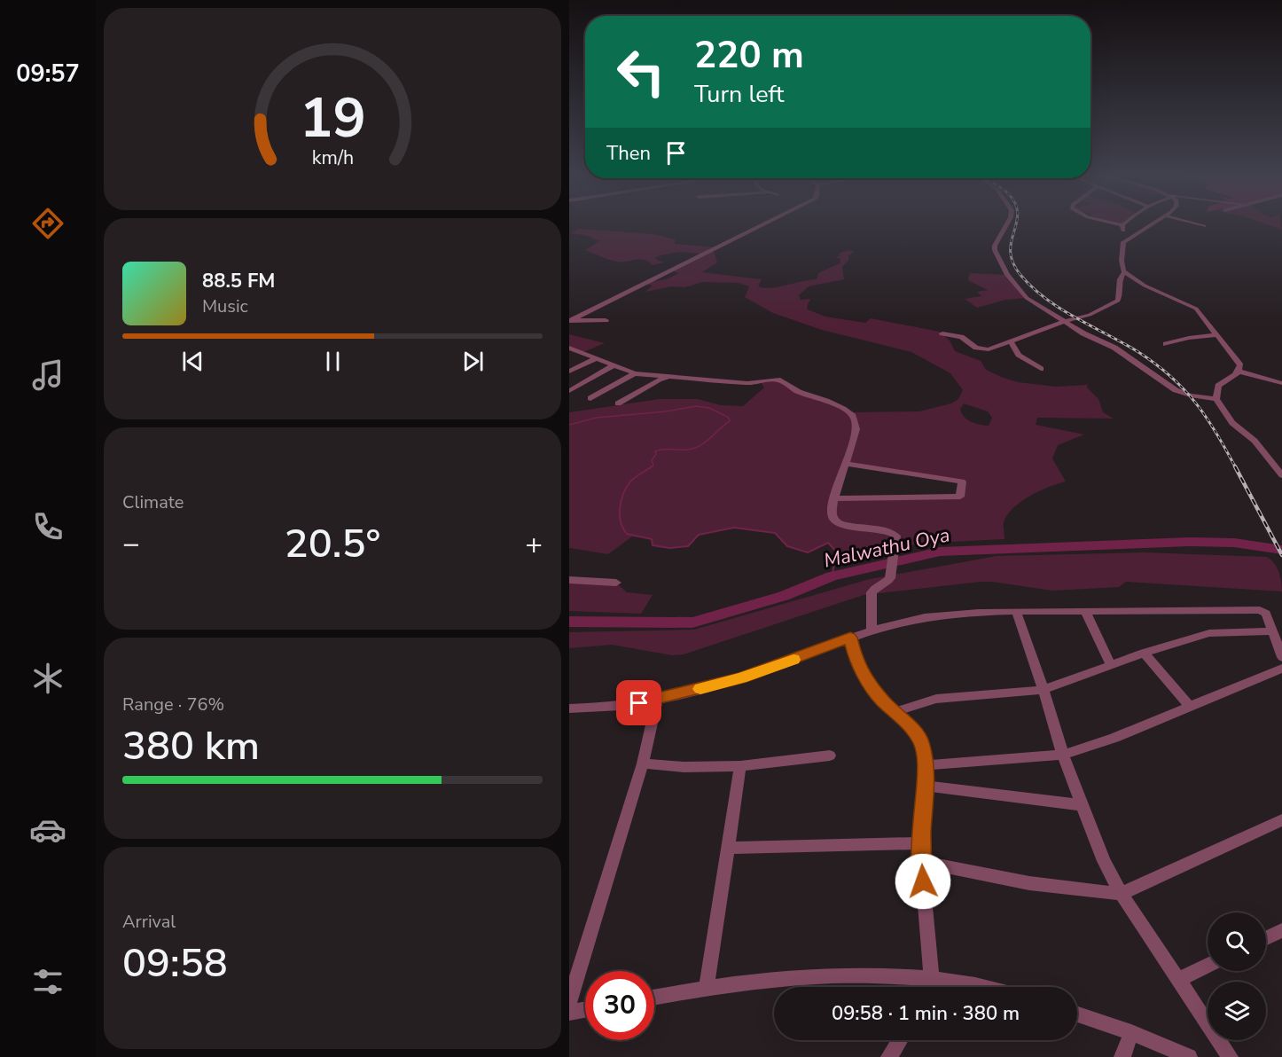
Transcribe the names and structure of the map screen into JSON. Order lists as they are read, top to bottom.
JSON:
{
  "water": ["Malwathu Oya"],
  "page": {
    "tabs": "09:57",
    "turn": ["220 m", "Turn left"],
    "then": "Then",
    "song": ["88.5 FM", "Music"],
    "tile": [
      "Climate",
      ["Range · 76%", "380 km"],
      ["Arrival", "09:58"]
    ],
    "heat": ["−", "20.5°", "+"],
    "limit": "30",
    "trip": "09:58 · 1 min · 380 m",
    "gauge": ["19", "km/h"]
  }
}
